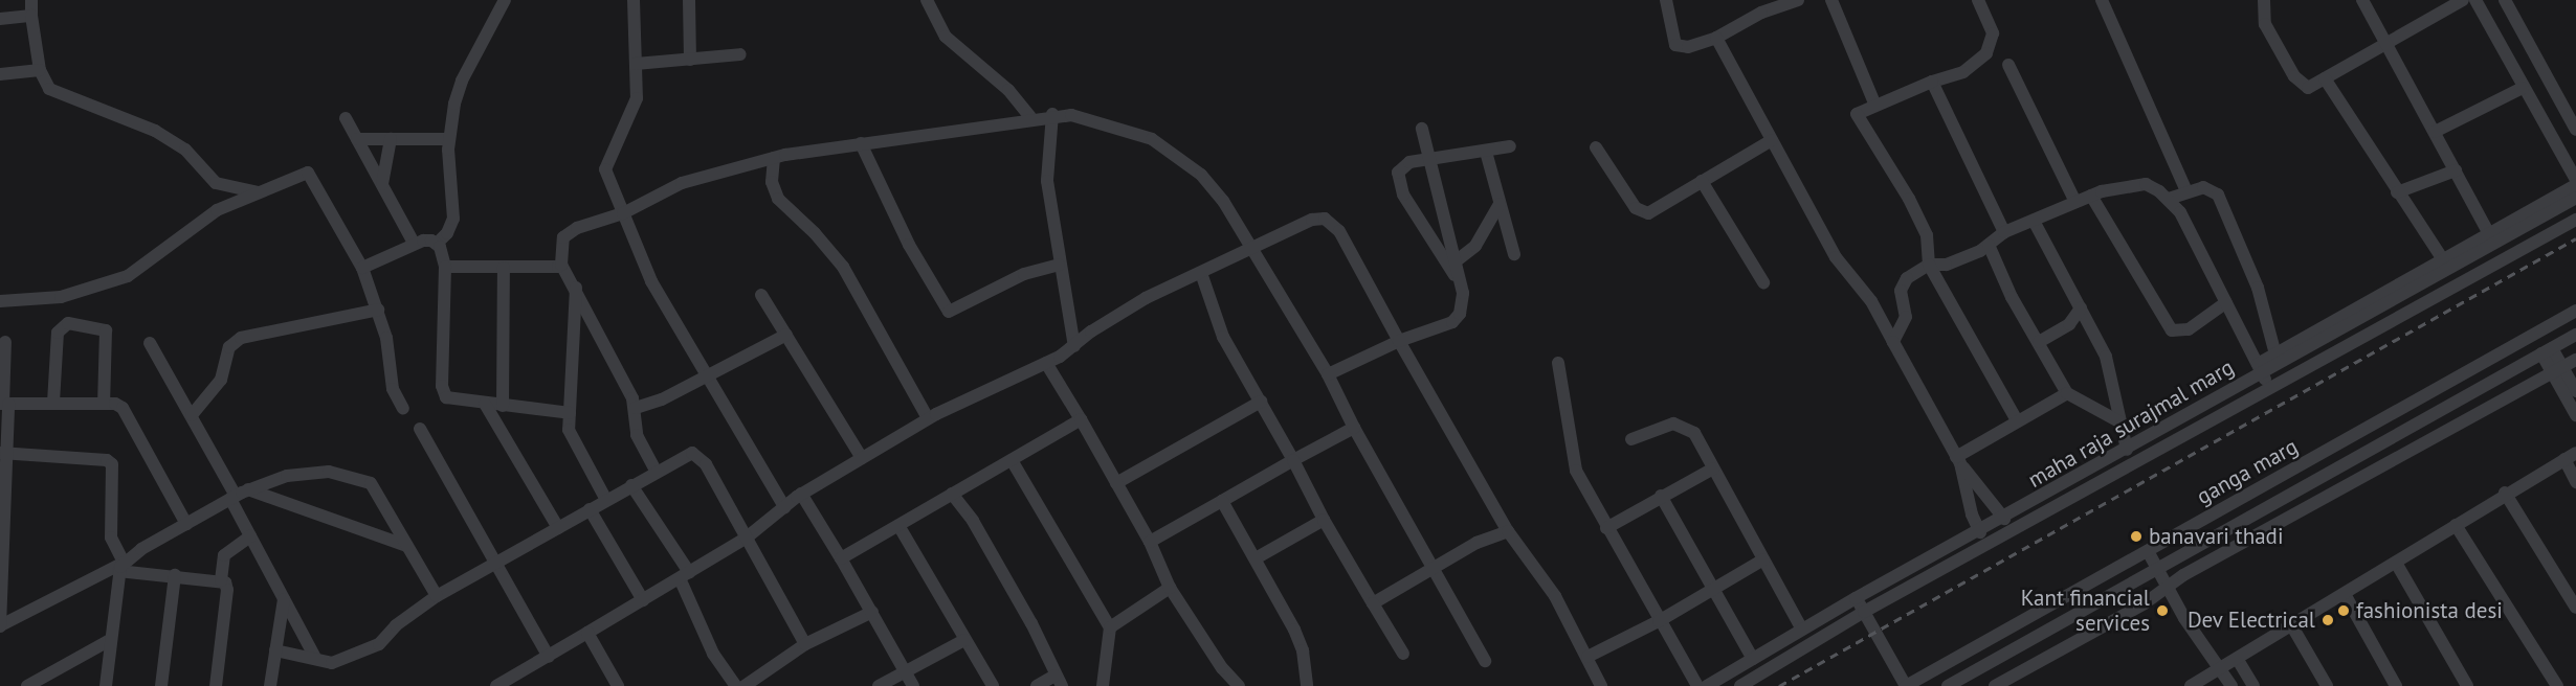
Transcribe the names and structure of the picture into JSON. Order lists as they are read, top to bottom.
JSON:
{
  "streets": {
    "street": ["maha raja surajmal marg", "ganga marg"]
  },
  "places": [
    "banavari thadi",
    "Kant financial services",
    "fashionista desi",
    "Dev Electrical"
  ]
}
